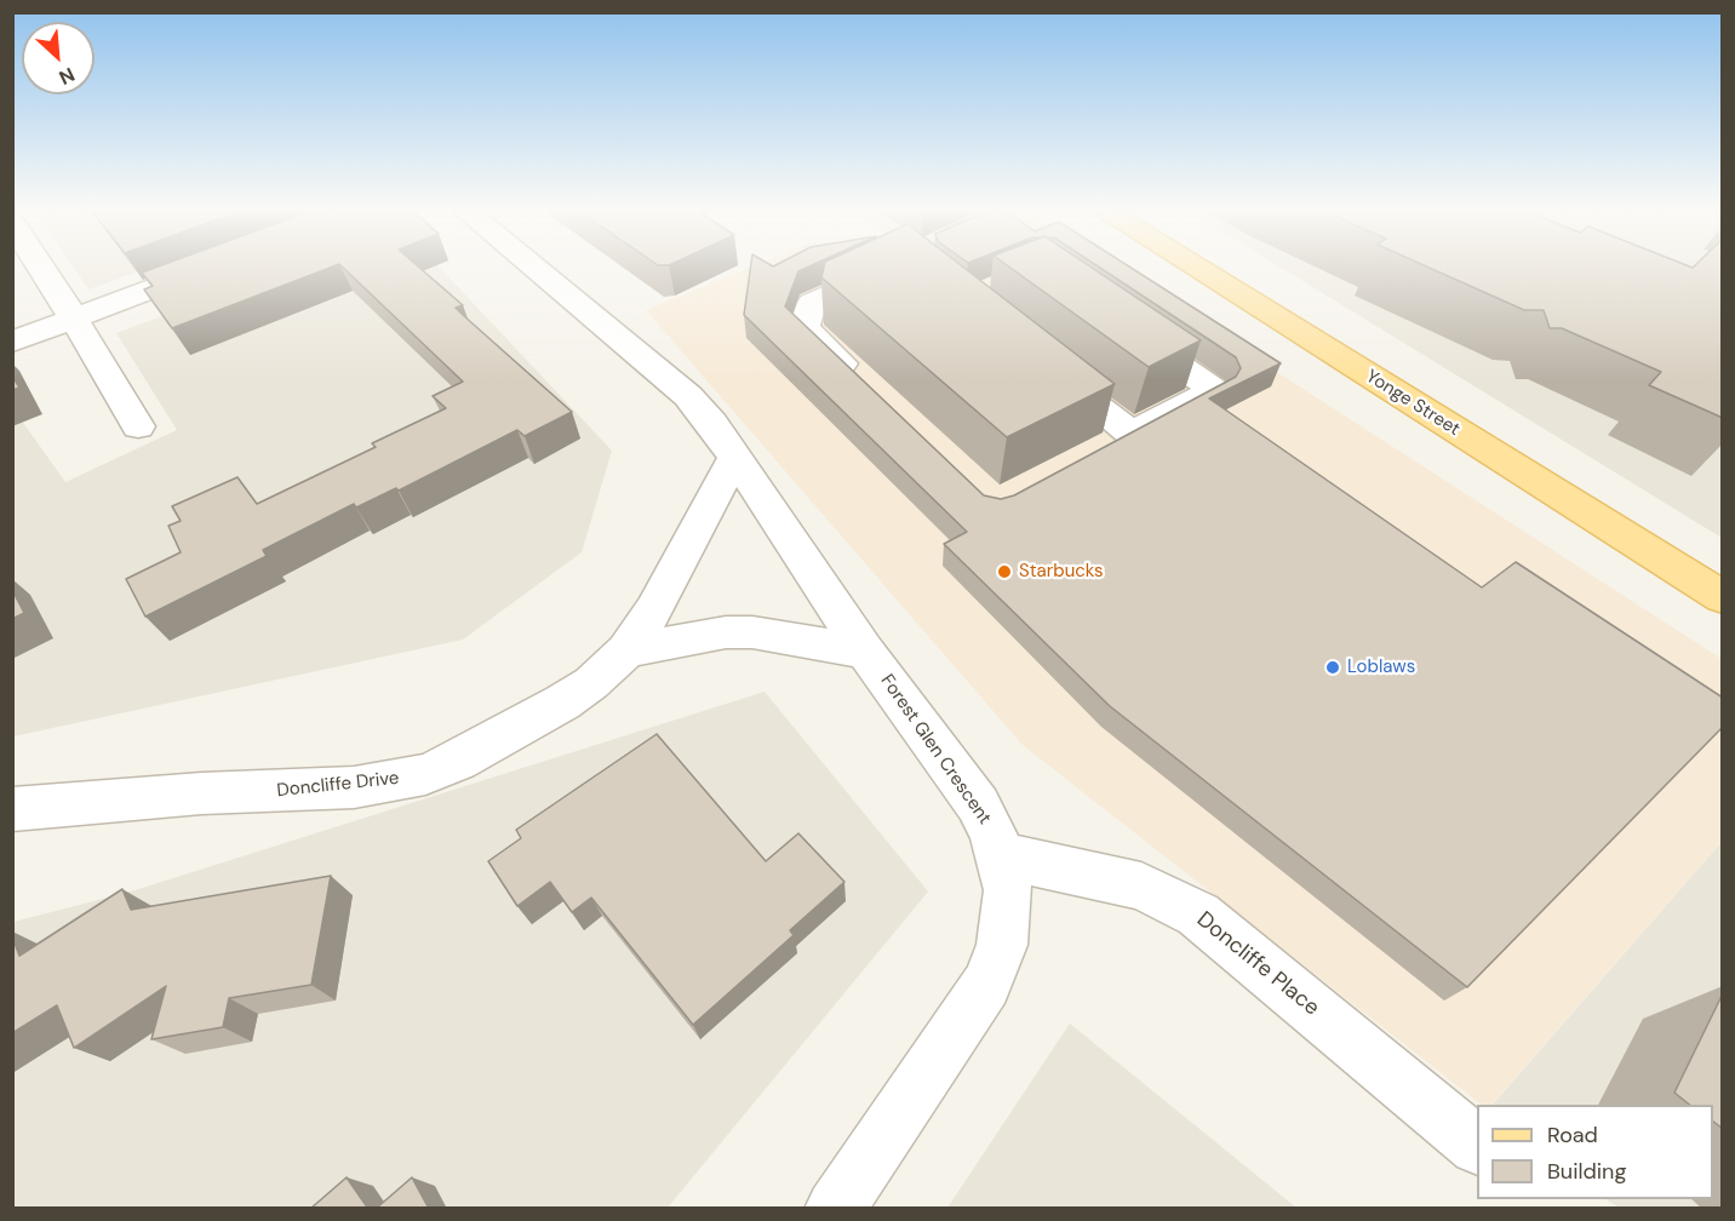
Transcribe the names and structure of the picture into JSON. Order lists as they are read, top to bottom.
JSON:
{
  "streets": {
    "main road": ["Yonge Street"],
    "street": ["Forest Glen Crescent", "Doncliffe Drive", "Doncliffe Place"]
  },
  "crossings": [
    ["Forest Glen Crescent", "Doncliffe Drive"],
    ["Forest Glen Crescent", "Doncliffe Place"]
  ],
  "places": ["Starbucks", "Loblaws"],
  "legend": ["Road", "Building"],
  "north": "bottom right"
}
